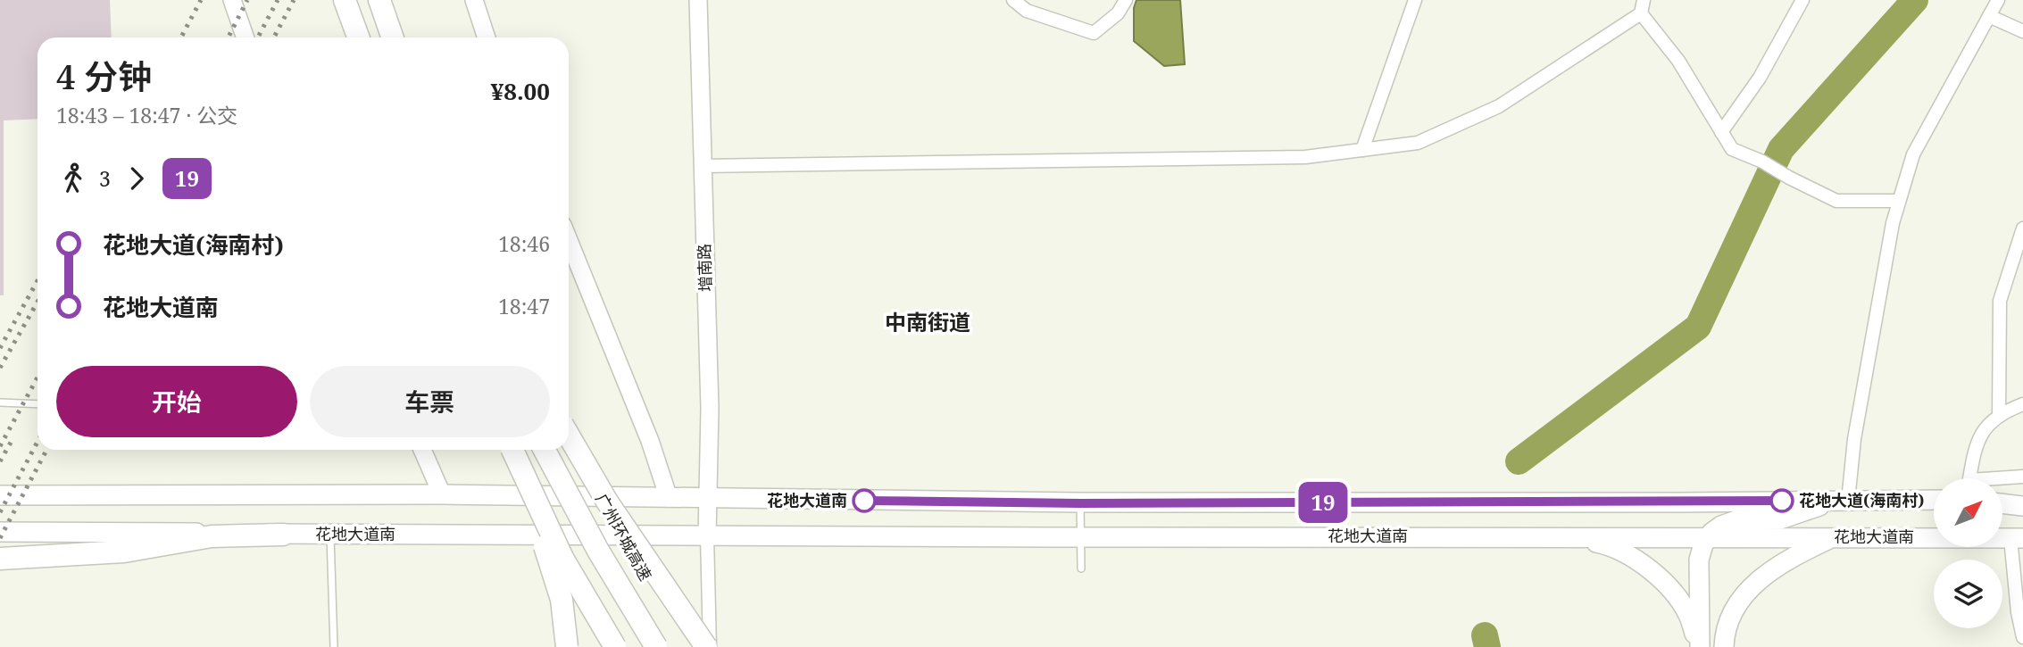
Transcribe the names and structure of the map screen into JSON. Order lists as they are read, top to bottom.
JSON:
{
  "streets": {
    "highway": ["广州环城高速"],
    "main road": ["花地大道南"],
    "street": ["增南路"]
  },
  "crossings": [
    ["增南路", "花地大道南"]
  ],
  "districts": ["中南街道"],
  "places": ["花地大道南", "花地大道(海南村)"],
  "lines": ["bus line 19"],
  "north": "top right",
  "page": {
    "on_map": "19",
    "heading": ["4 分钟", "18:43 – 18:47 · 公交", "¥8.00"],
    "legs": ["3", "19"],
    "list": [
      {
        "name": "花地大道(海南村)",
        "value": "18:46"
      },
      {
        "name": "花地大道南",
        "value": "18:47"
      }
    ],
    "buttons": ["开始", "车票"]
  }
}
